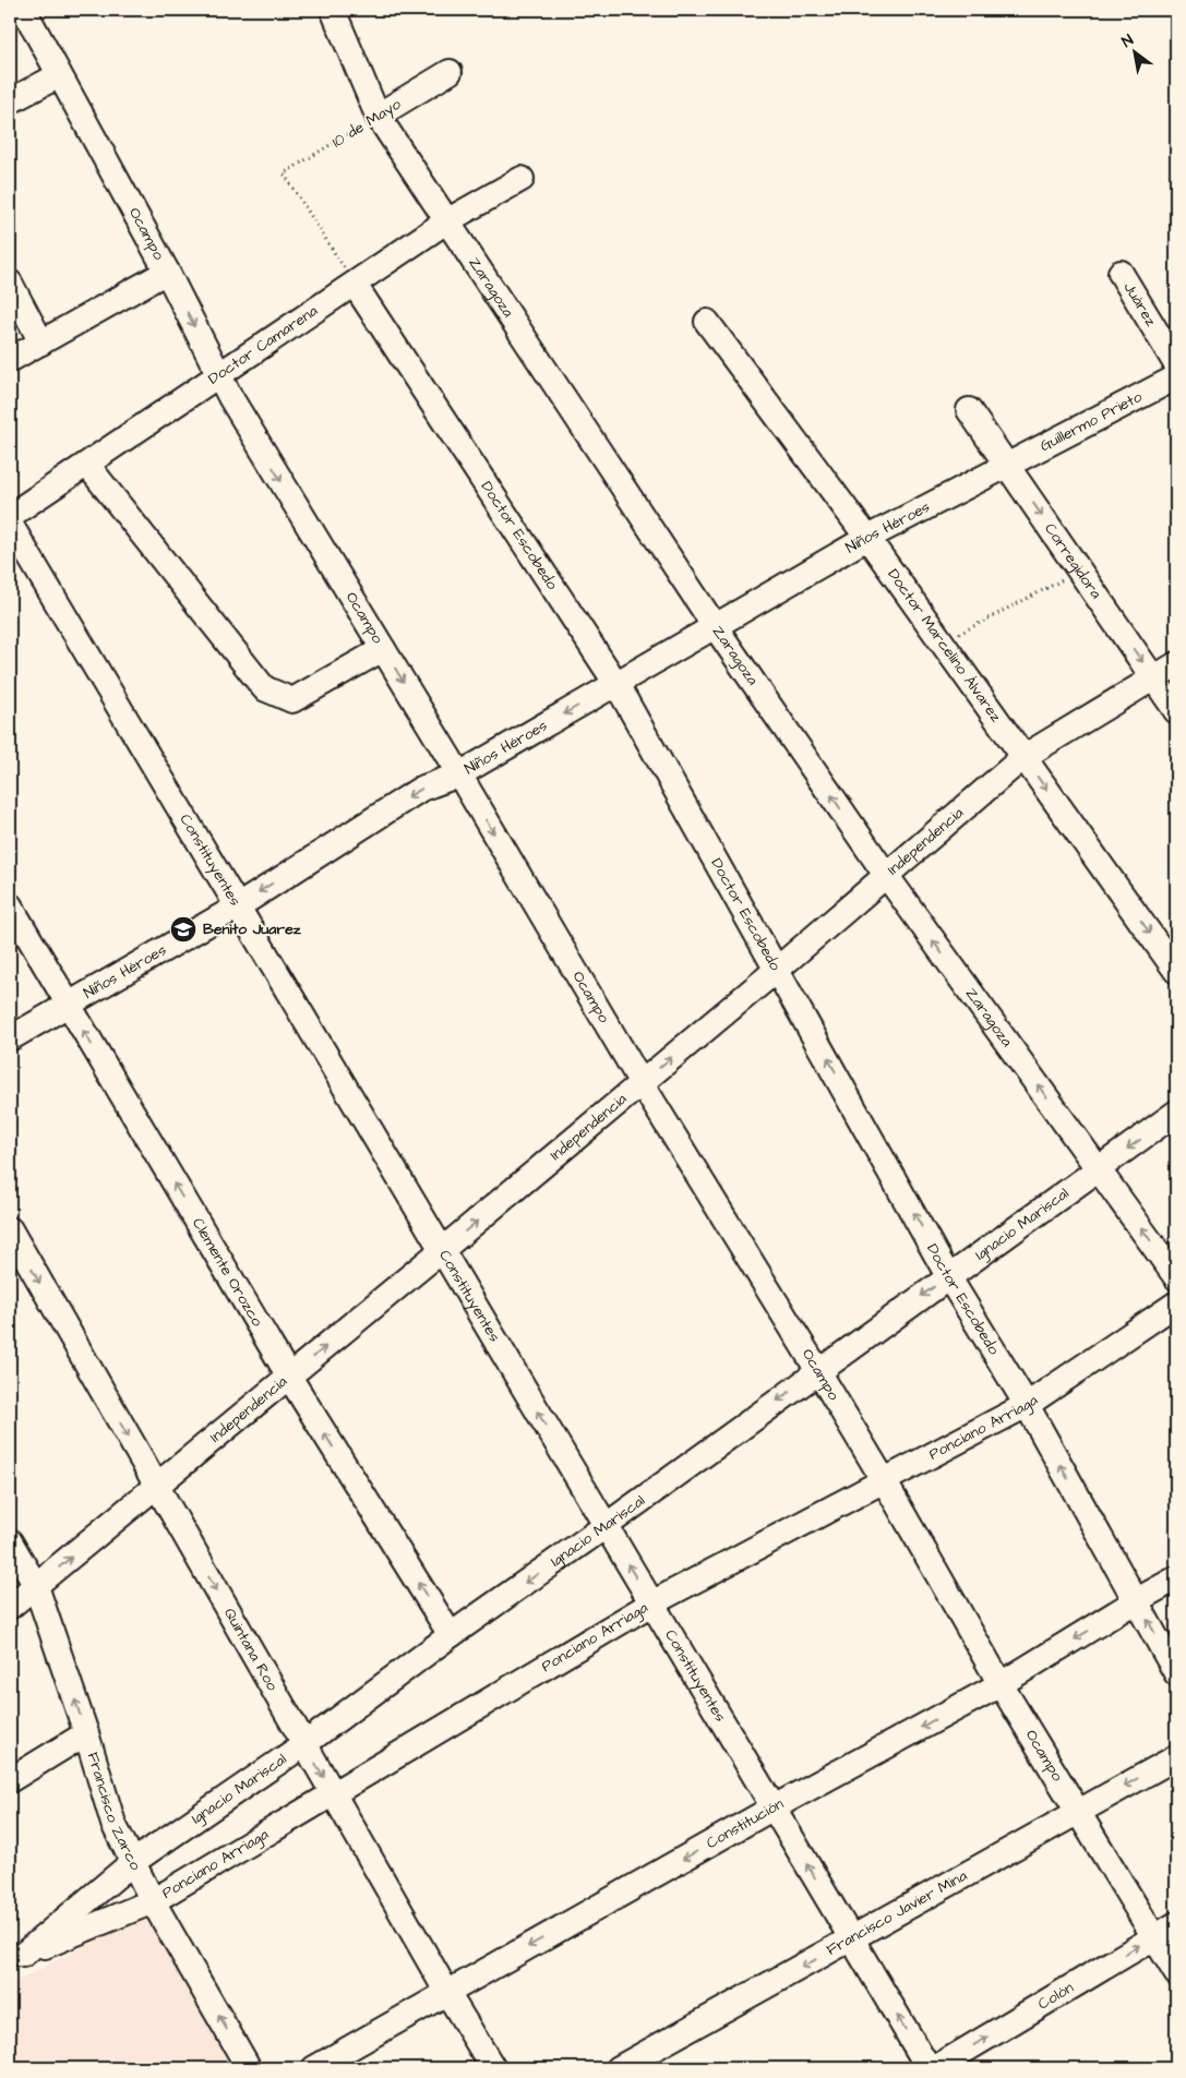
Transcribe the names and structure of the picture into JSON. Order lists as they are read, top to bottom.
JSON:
{
  "streets": {
    "street": [
      "10 de Mayo",
      "Ocampo",
      "Zaragoza",
      "Juárez",
      "Doctor Camarena",
      "Guillermo Prieto",
      "Niños Héroes",
      "Doctor Escobedo",
      "Corregidora",
      "Doctor Marcelino Álvarez",
      "Independencia",
      "Constituyentes",
      "Ignacio Mariscal",
      "Clemente Orozco",
      "Ponciano Arriaga",
      "Quintana Roo",
      "Francisco Zarco",
      "Constitución",
      "Francisco Javier Mina",
      "Colón"
    ]
  },
  "crossings": [
    ["10 de Mayo", "Zaragoza"],
    ["10 de Mayo", "Doctor Camarena"],
    ["10 de Mayo", "Doctor Escobedo"],
    ["Ocampo", "Doctor Camarena"],
    ["Ocampo", "Niños Héroes"],
    ["Ocampo", "Independencia"],
    ["Ocampo", "Ignacio Mariscal"],
    ["Ocampo", "Ponciano Arriaga"],
    ["Ocampo", "Constitución"],
    ["Ocampo", "Francisco Javier Mina"],
    ["Ocampo", "Colón"],
    ["Zaragoza", "Doctor Camarena"],
    ["Zaragoza", "Niños Héroes"],
    ["Zaragoza", "Independencia"],
    ["Zaragoza", "Ignacio Mariscal"],
    ["Doctor Camarena", "Doctor Escobedo"],
    ["Guillermo Prieto", "Niños Héroes"],
    ["Guillermo Prieto", "Corregidora"],
    ["Niños Héroes", "Doctor Escobedo"],
    ["Niños Héroes", "Corregidora"],
    ["Niños Héroes", "Doctor Marcelino Álvarez"],
    ["Niños Héroes", "Constituyentes"],
    ["Niños Héroes", "Clemente Orozco"],
    ["Doctor Escobedo", "Independencia"],
    ["Doctor Escobedo", "Ignacio Mariscal"],
    ["Doctor Escobedo", "Ponciano Arriaga"],
    ["Doctor Escobedo", "Constitución"],
    ["Corregidora", "Independencia"],
    ["Doctor Marcelino Álvarez", "Independencia"],
    ["Independencia", "Constituyentes"],
    ["Independencia", "Clemente Orozco"],
    ["Independencia", "Quintana Roo"],
    ["Independencia", "Francisco Zarco"],
    ["Constituyentes", "Ignacio Mariscal"],
    ["Constituyentes", "Ponciano Arriaga"],
    ["Constituyentes", "Constitución"],
    ["Constituyentes", "Francisco Javier Mina"],
    ["Ignacio Mariscal", "Clemente Orozco"],
    ["Ignacio Mariscal", "Ponciano Arriaga"],
    ["Ignacio Mariscal", "Quintana Roo"],
    ["Ignacio Mariscal", "Francisco Zarco"],
    ["Ponciano Arriaga", "Quintana Roo"],
    ["Ponciano Arriaga", "Francisco Zarco"],
    ["Quintana Roo", "Constitución"]
  ],
  "one_way": [
    "Ocampo",
    "Zaragoza",
    "Niños Héroes",
    "Doctor Escobedo",
    "Corregidora",
    "Independencia",
    "Constituyentes",
    "Ignacio Mariscal",
    "Clemente Orozco",
    "Quintana Roo",
    "Francisco Zarco",
    "Constitución",
    "Francisco Javier Mina",
    "Colón"
  ],
  "places": {
    "school or university": ["Benito Juarez"]
  },
  "north": "top left"
}
